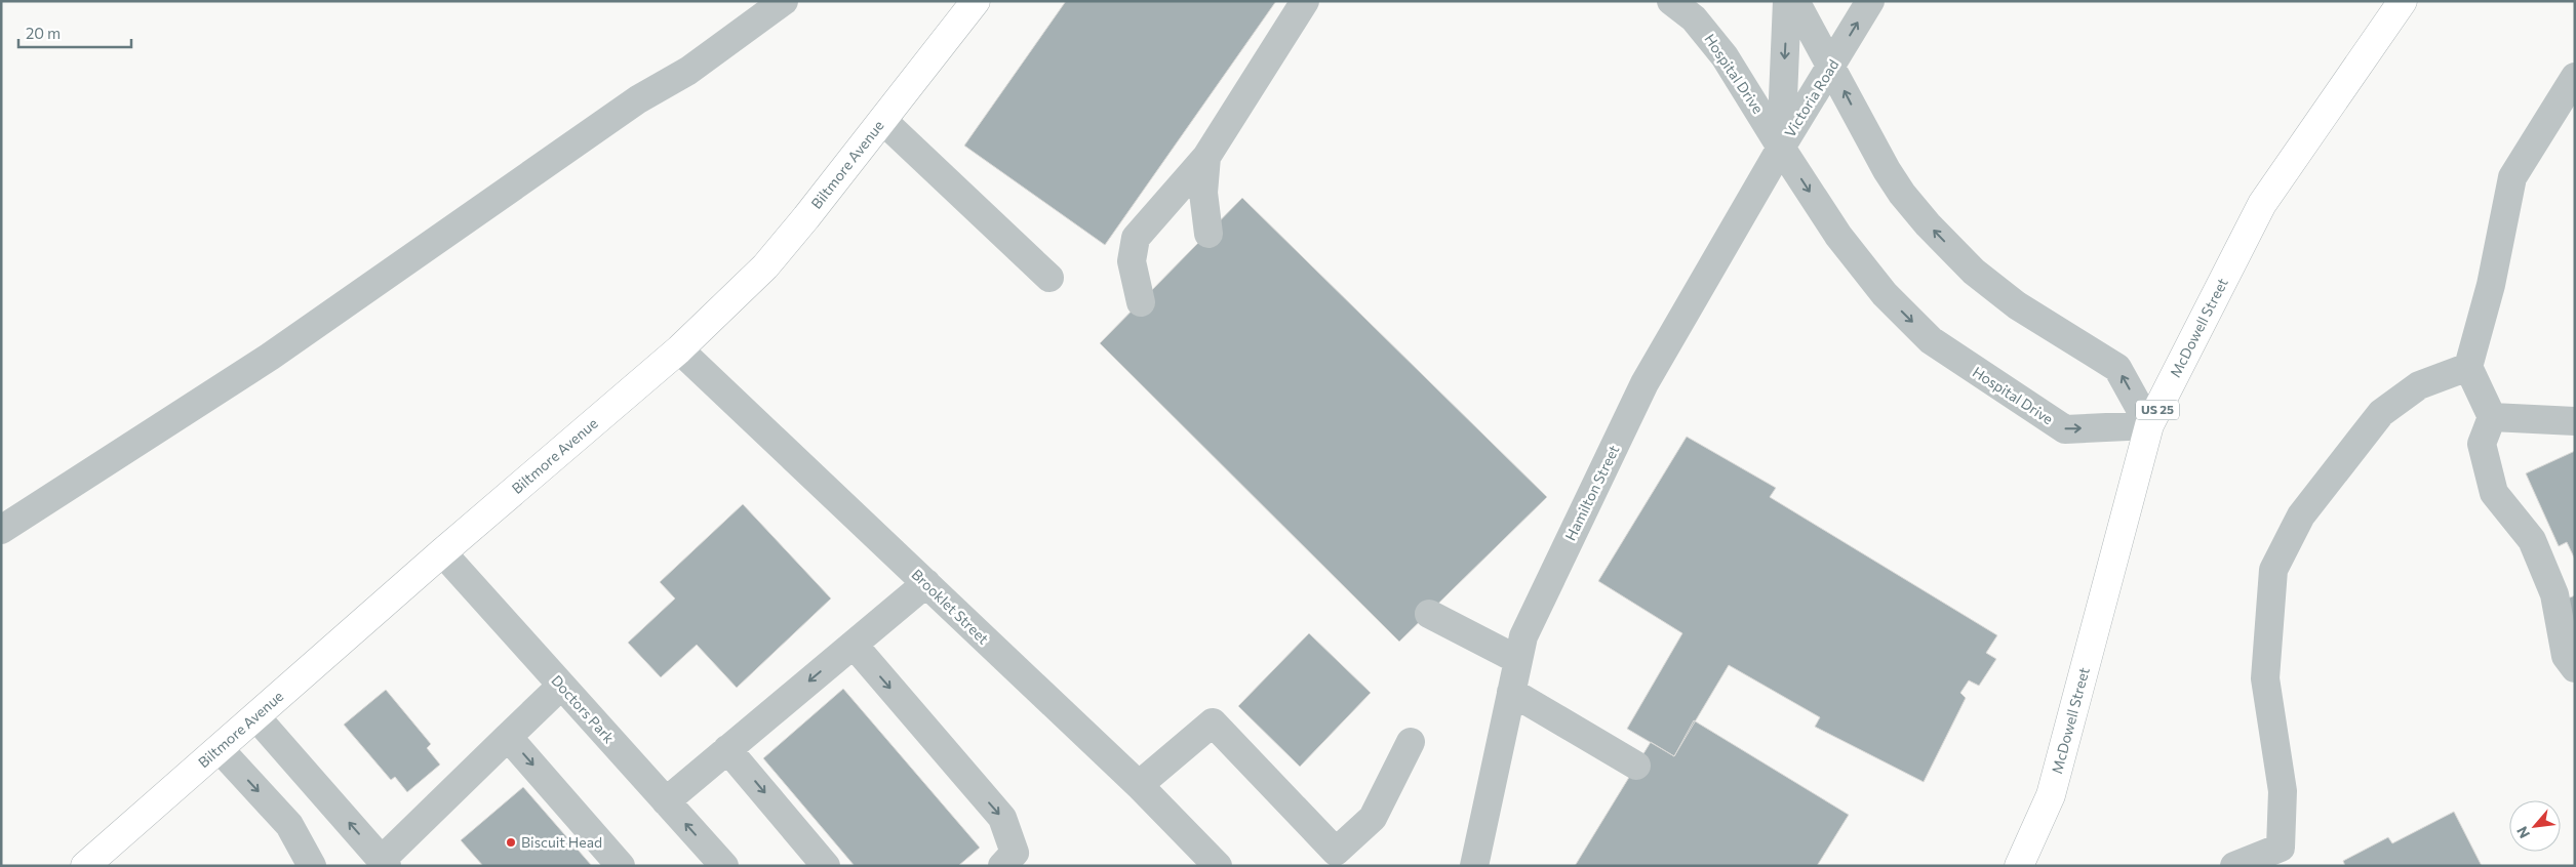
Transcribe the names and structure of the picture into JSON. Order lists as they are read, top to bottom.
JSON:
{
  "streets": {
    "main road": ["Biltmore Avenue", "McDowell Street", "US 25"],
    "street": [
      "Hospital Drive",
      "Victoria Road",
      "Hamilton Street",
      "Brooklet Street",
      "Doctors Park"
    ]
  },
  "crossings": [
    ["Hospital Drive", "Victoria Road"],
    ["Hospital Drive", "McDowell Street"],
    ["Hospital Drive", "Hamilton Street"],
    ["Victoria Road", "Hamilton Street"],
    ["Biltmore Avenue", "Brooklet Street"],
    ["Biltmore Avenue", "Doctors Park"]
  ],
  "places": ["Biscuit Head"],
  "scale_bar": "20 m",
  "north": "bottom left"
}
